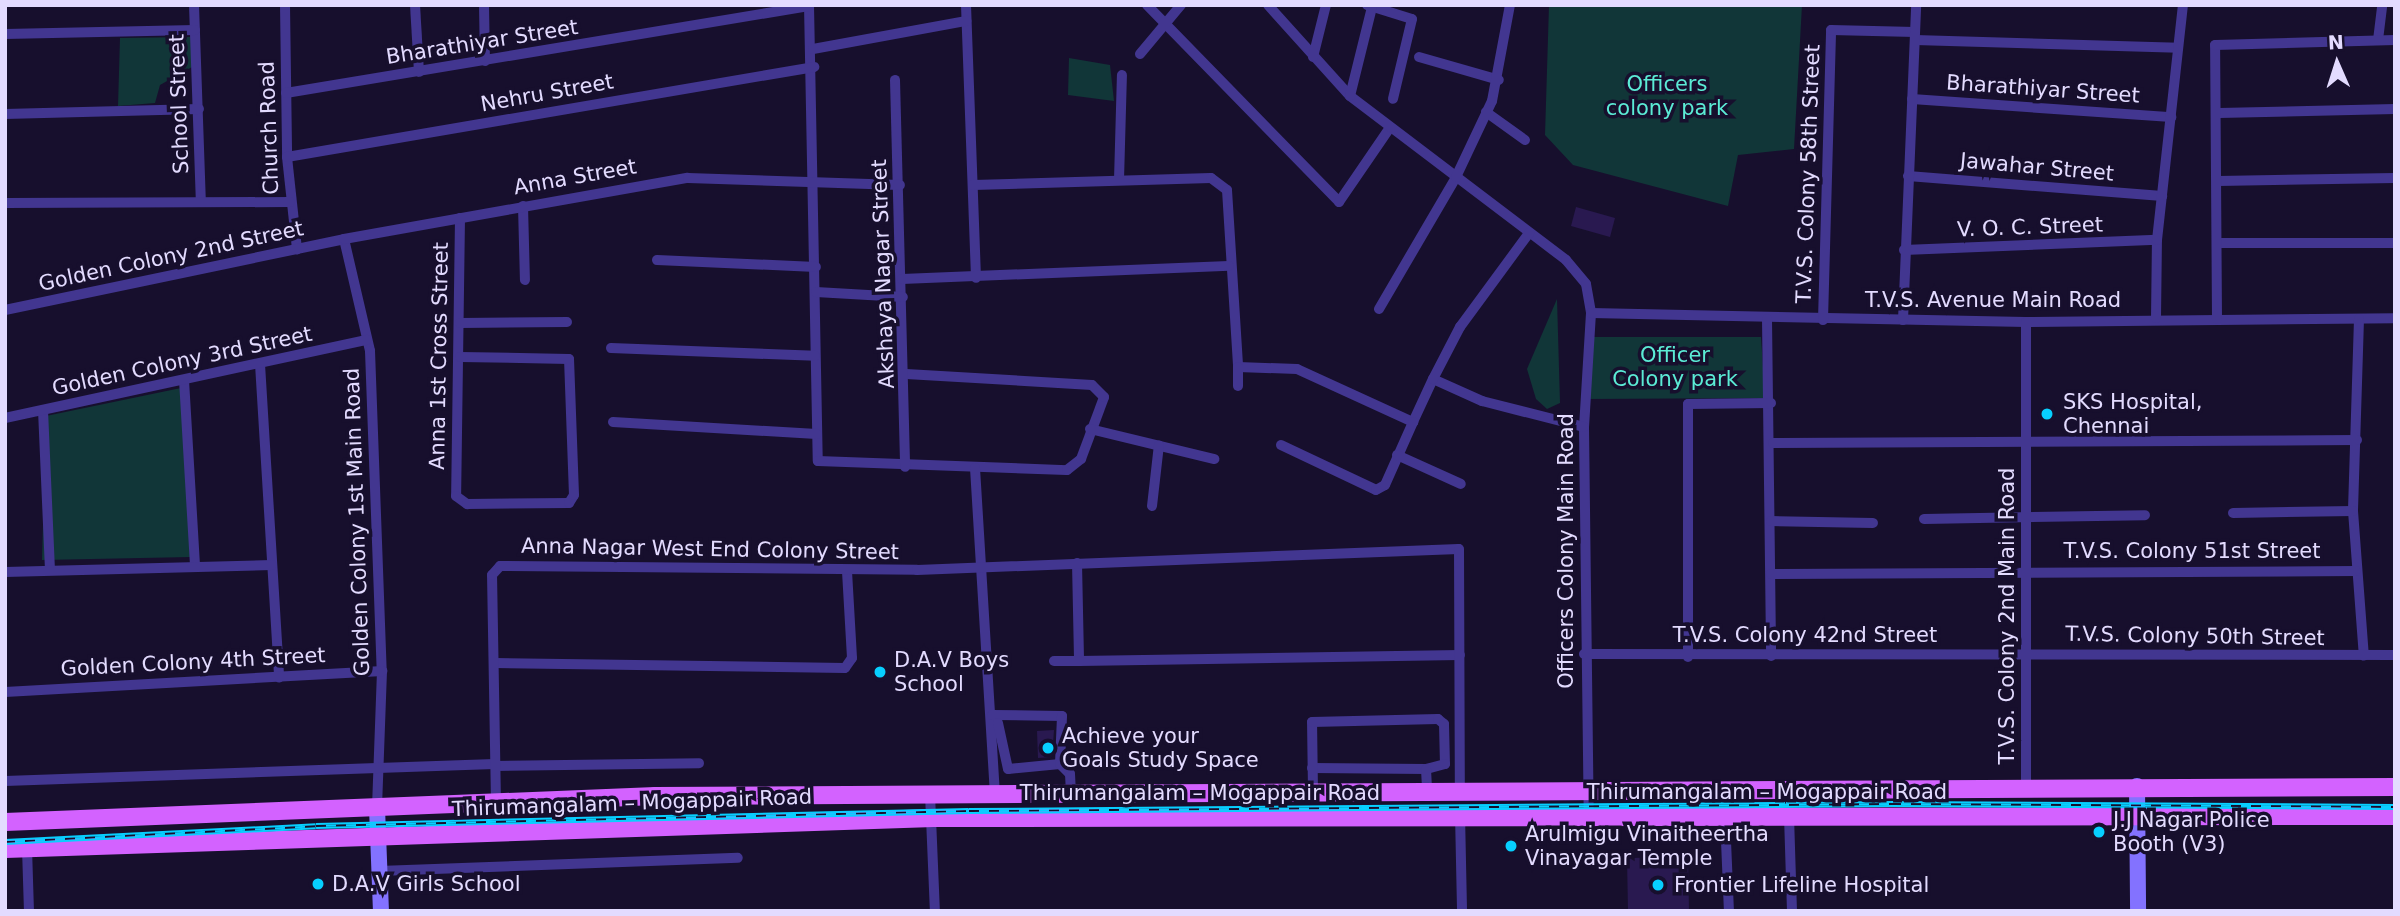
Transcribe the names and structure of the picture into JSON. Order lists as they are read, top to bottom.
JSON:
{
  "streets": {
    "main road": ["Thirumangalam – Mogappair Road"],
    "street": [
      "Bharathiyar Street",
      "Nehru Street",
      "School Street",
      "Church Road",
      "Jawahar Street",
      "T.V.S. Colony 58th Street",
      "Anna Street",
      "V. O. C. Street",
      "Golden Colony 2nd Street",
      "Akshaya Nagar Street",
      "T.V.S. Avenue Main Road",
      "Anna 1st Cross Street",
      "Golden Colony 3rd Street",
      "Golden Colony 1st Main Road",
      "Anna Nagar West End Colony Street",
      "Officers Colony Main Road",
      "T.V.S. Colony 51st Street",
      "T.V.S. Colony 2nd Main Road",
      "T.V.S. Colony 42nd Street",
      "T.V.S. Colony 50th Street",
      "Golden Colony 4th Street"
    ]
  },
  "crossings": [
    ["Bharathiyar Street", "Church Road"],
    ["Nehru Street", "Church Road"],
    ["Church Road", "Golden Colony 2nd Street"],
    ["T.V.S. Colony 58th Street", "T.V.S. Avenue Main Road"],
    ["Anna Street", "Golden Colony 2nd Street"],
    ["Anna Street", "Akshaya Nagar Street"],
    ["Anna Street", "Anna 1st Cross Street"],
    ["Anna Street", "Golden Colony 1st Main Road"],
    ["Golden Colony 2nd Street", "Golden Colony 1st Main Road"],
    ["T.V.S. Avenue Main Road", "Officers Colony Main Road"],
    ["T.V.S. Avenue Main Road", "T.V.S. Colony 2nd Main Road"],
    ["Golden Colony 3rd Street", "Golden Colony 1st Main Road"],
    ["Golden Colony 1st Main Road", "Golden Colony 4th Street"],
    ["Golden Colony 1st Main Road", "Thirumangalam – Mogappair Road"],
    ["Anna Nagar West End Colony Street", "Thirumangalam – Mogappair Road"],
    ["Officers Colony Main Road", "T.V.S. Colony 42nd Street"],
    ["Officers Colony Main Road", "Thirumangalam – Mogappair Road"],
    ["T.V.S. Colony 51st Street", "T.V.S. Colony 2nd Main Road"],
    ["T.V.S. Colony 2nd Main Road", "T.V.S. Colony 42nd Street"],
    ["T.V.S. Colony 2nd Main Road", "T.V.S. Colony 50th Street"],
    ["T.V.S. Colony 2nd Main Road", "Thirumangalam – Mogappair Road"],
    ["T.V.S. Colony 42nd Street", "T.V.S. Colony 50th Street"]
  ],
  "parks": ["Officers colony park", "Officer Colony park"],
  "places": [
    "SKS Hospital, Chennai",
    "D.A.V Boys School",
    "Achieve your Goals Study Space",
    "J.J Nagar Police Booth (V3)",
    "Arulmigu Vinaitheertha Vinayagar Temple",
    "D.A.V Girls School",
    "Frontier Lifeline Hospital"
  ],
  "north": "top"
}
